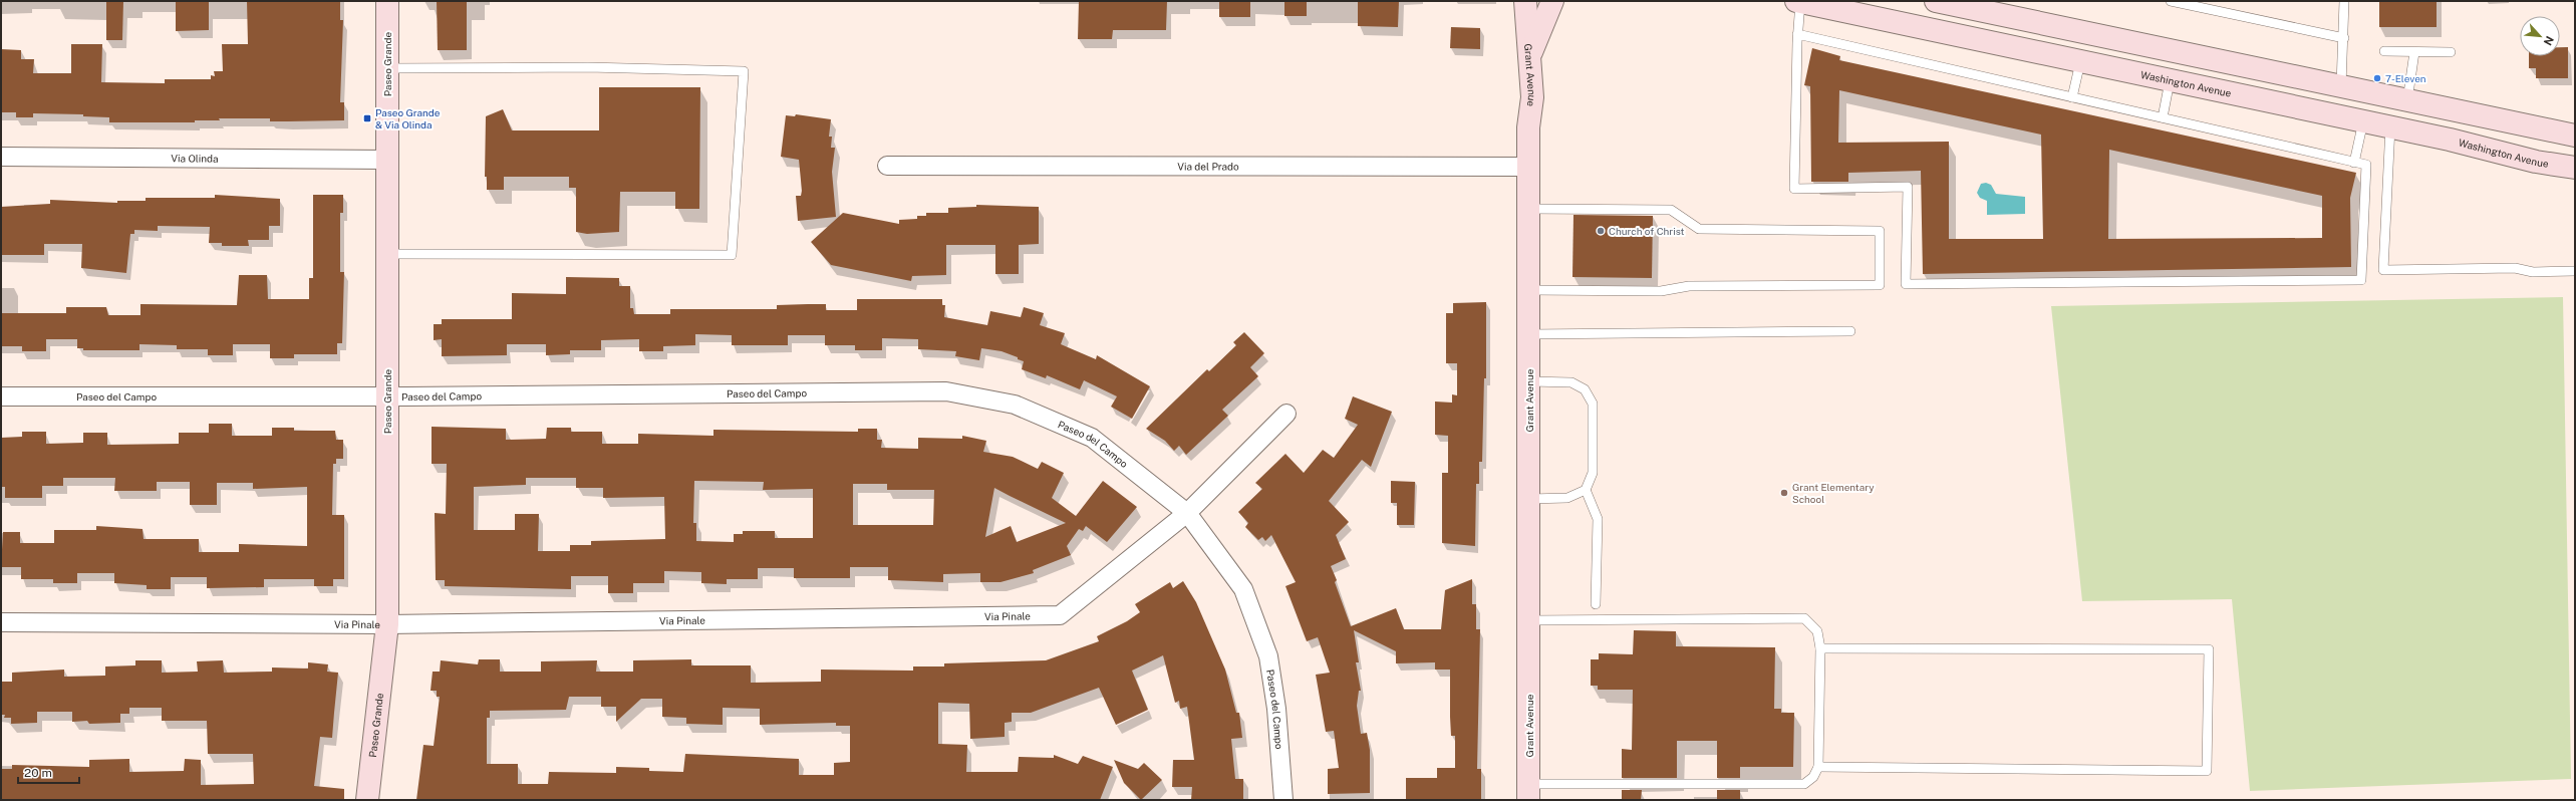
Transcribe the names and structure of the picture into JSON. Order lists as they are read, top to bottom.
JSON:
{
  "streets": {
    "main road": ["Paseo Grande", "Grant Avenue", "Washington Avenue"],
    "street": [
      "Via Olinda",
      "Via del Prado",
      "Paseo del Campo",
      "Via Pinale"
    ]
  },
  "crossings": [
    ["Paseo Grande", "Via Olinda"],
    ["Paseo Grande", "Paseo del Campo"],
    ["Paseo Grande", "Via Pinale"],
    ["Grant Avenue", "Via del Prado"],
    ["Paseo del Campo", "Via Pinale"]
  ],
  "places": {
    "other": ["7-Eleven", "Church of Christ", "Grant Elementary School"],
    "transit": ["Paseo Grande & Via Olinda"]
  },
  "scale_bar": "20 m",
  "north": "bottom right"
}
